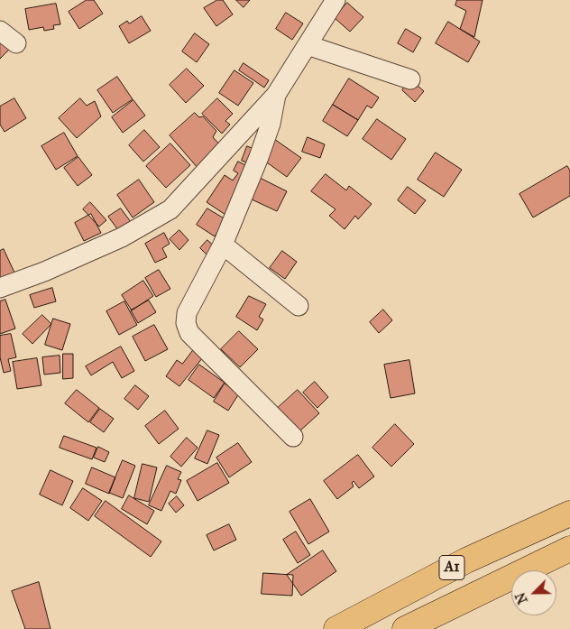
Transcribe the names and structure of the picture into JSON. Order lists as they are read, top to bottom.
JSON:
{
  "streets": {
    "highway": ["A1"]
  },
  "north": "bottom left"
}
